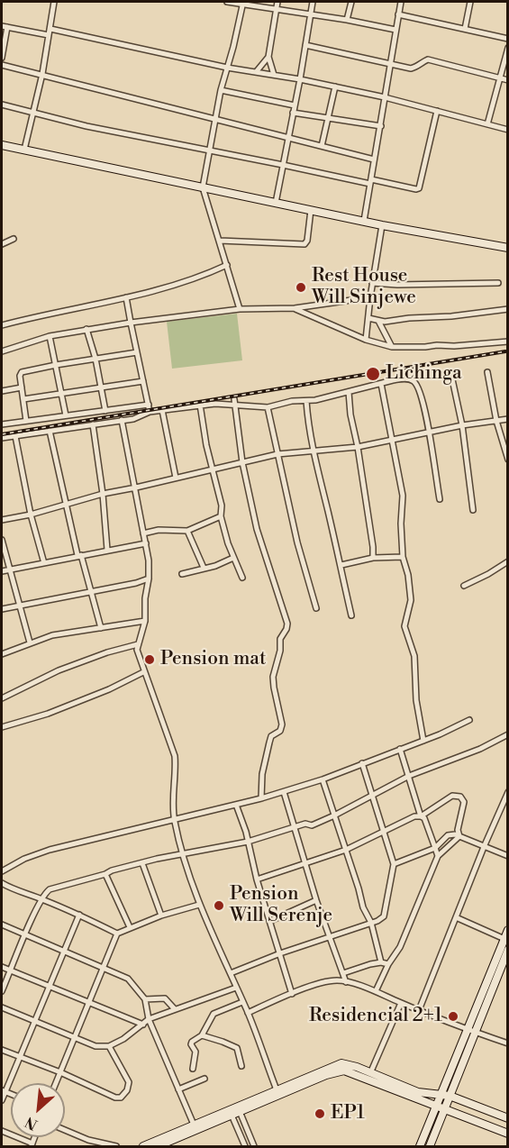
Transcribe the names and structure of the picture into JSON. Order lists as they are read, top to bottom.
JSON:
{
  "places": [
    "Rest House Will Sinjewe",
    "Lichinga",
    "Pension mat",
    "Pension Will Serenje",
    "Residencial 2+1",
    "EP1"
  ],
  "north": "bottom left"
}
